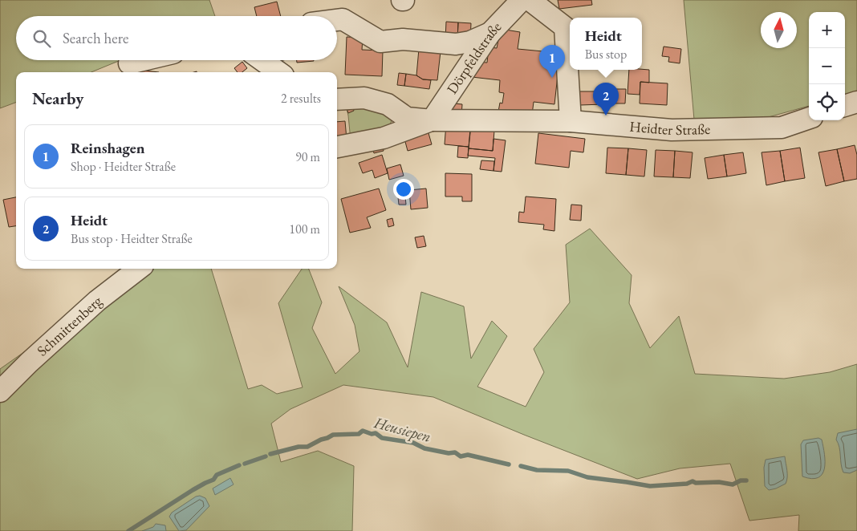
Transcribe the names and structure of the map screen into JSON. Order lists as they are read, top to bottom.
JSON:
{
  "streets": {
    "street": ["Dörpfeldstraße", "Heidter Straße", "Schmittenberg"]
  },
  "crossings": [
    ["Dörpfeldstraße", "Heidter Straße"]
  ],
  "water": ["Heusiepen"],
  "north": "top",
  "page": {
    "map_buttons": ["+", "−"],
    "search": "Search here",
    "popup": ["Heidt", "Bus stop"],
    "pins": ["1", "2"],
    "heading": ["Nearby", "2 results"],
    "list": [
      {
        "mark": "1",
        "name": "Reinshagen",
        "note": "Shop · Heidter Straße",
        "value": "90 m"
      },
      {
        "mark": "2",
        "name": "Heidt",
        "note": "Bus stop · Heidter Straße",
        "value": "100 m"
      }
    ]
  }
}
